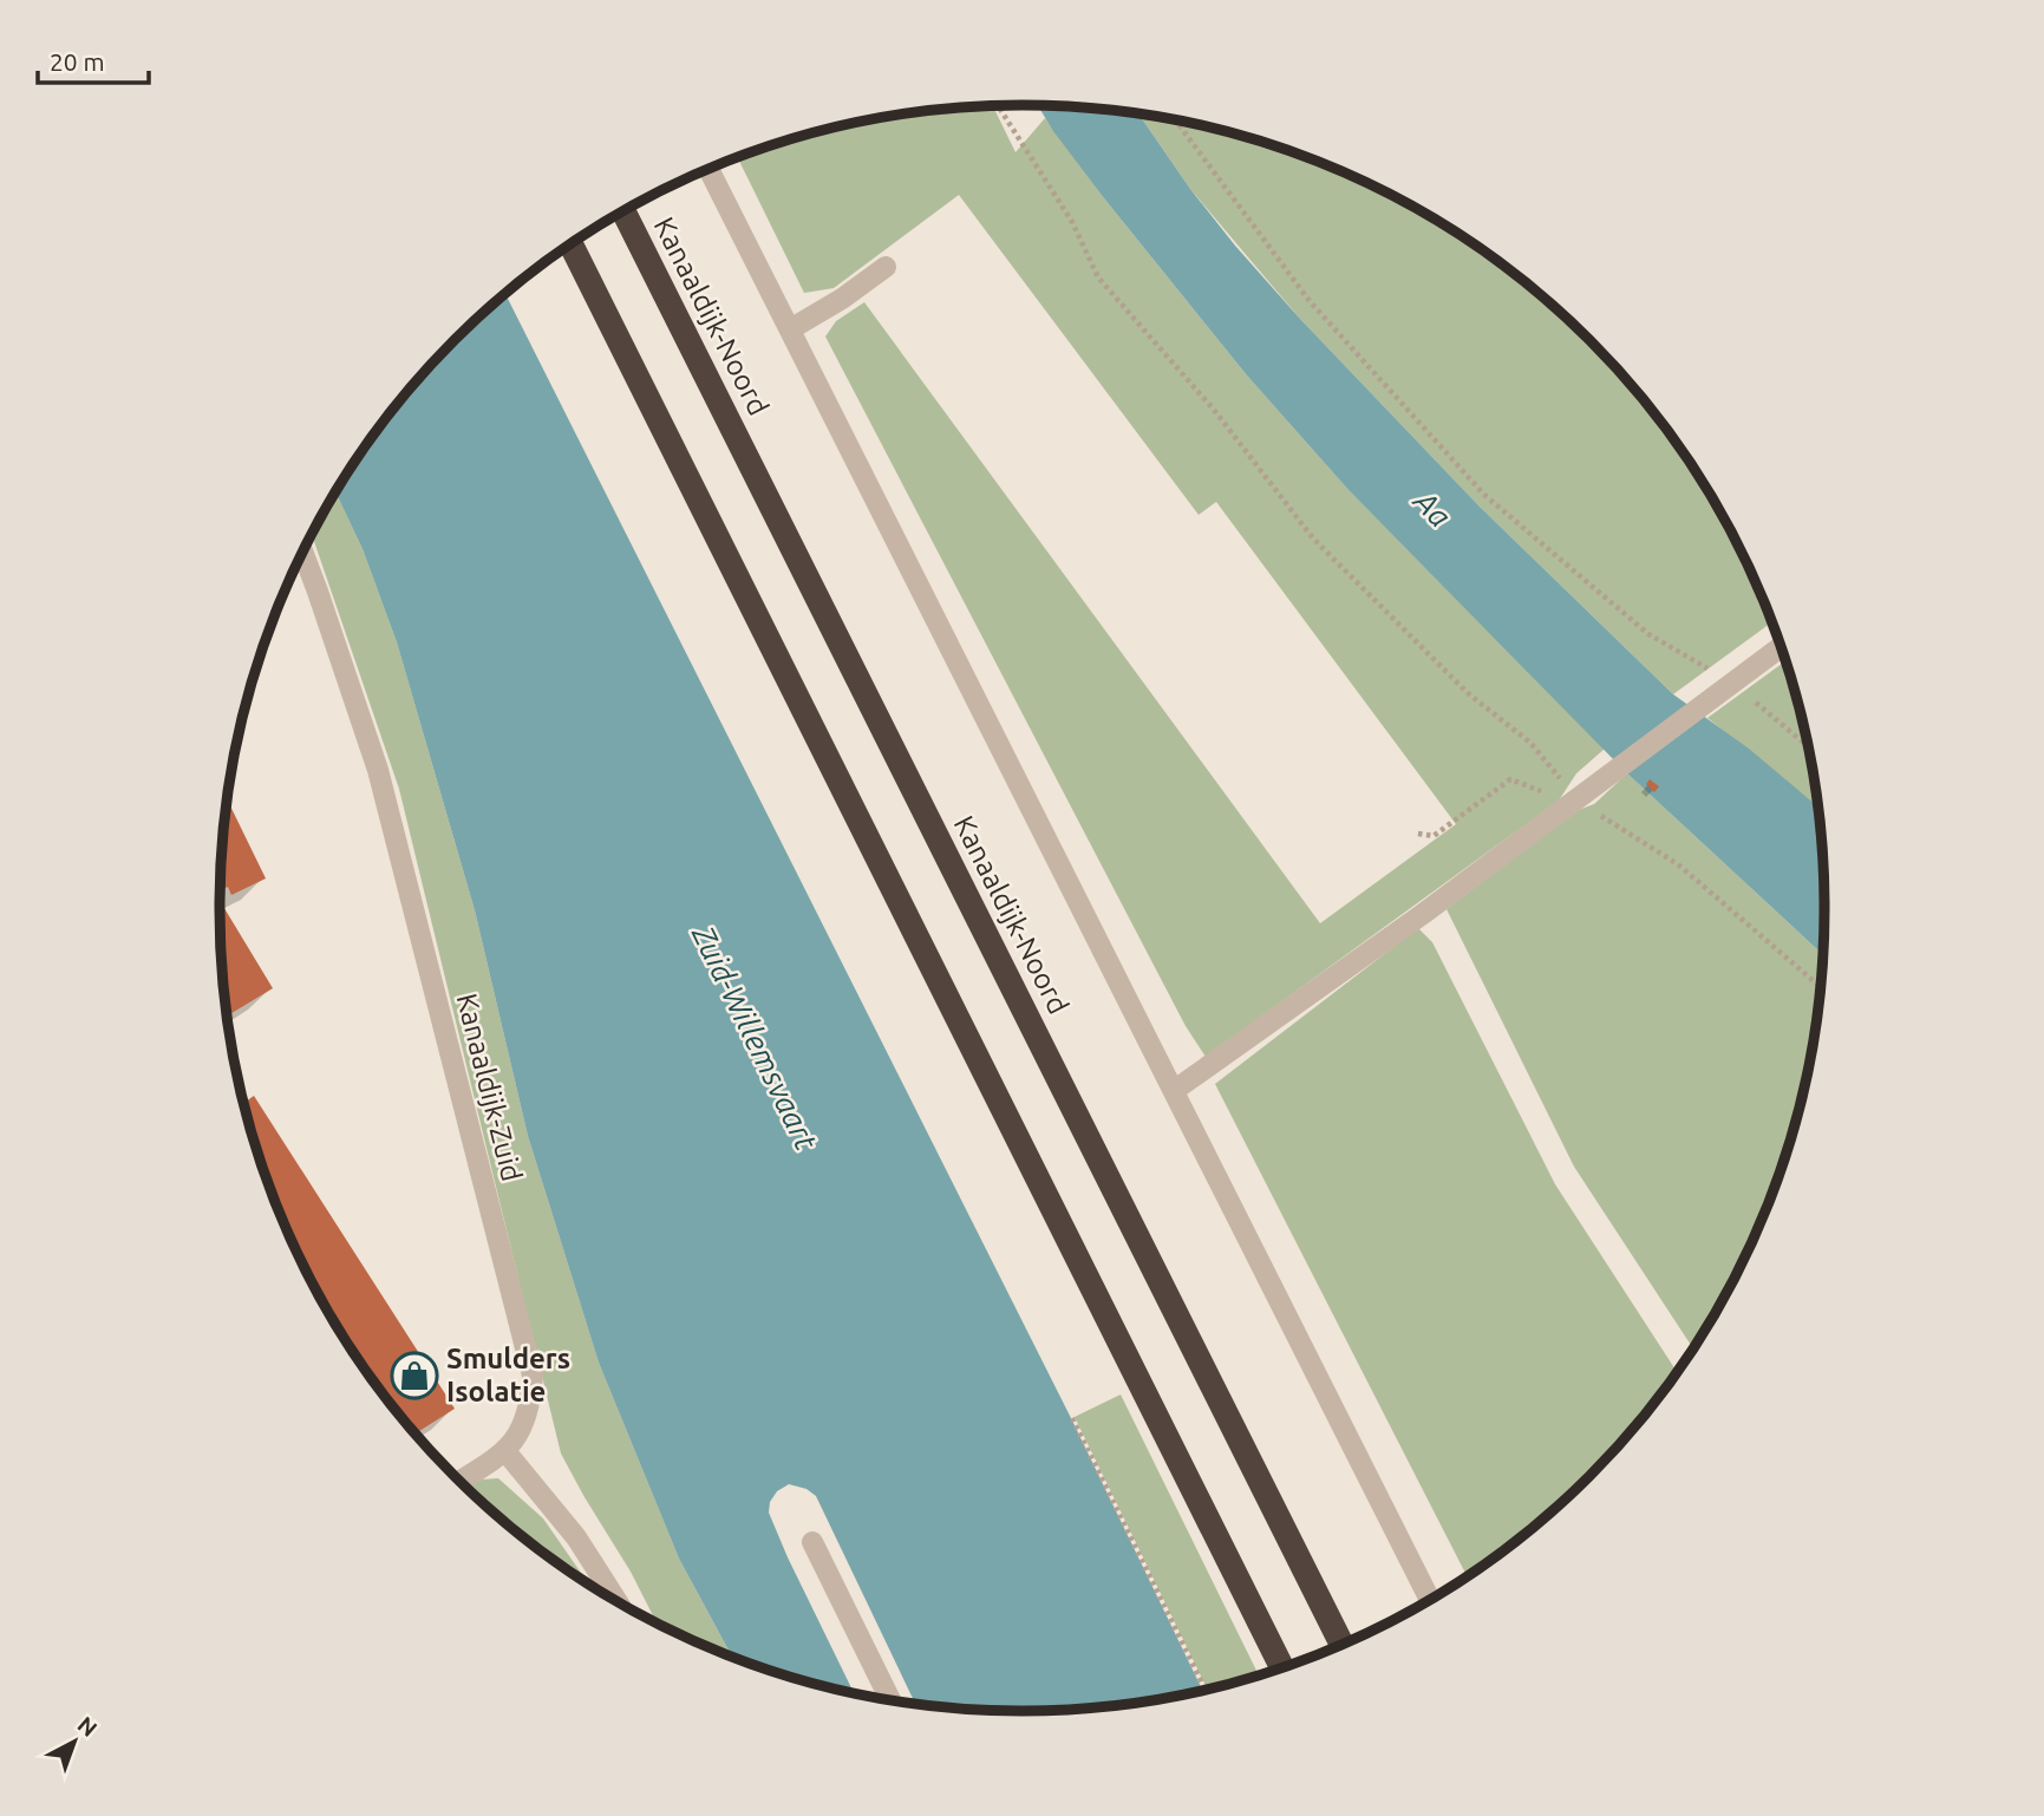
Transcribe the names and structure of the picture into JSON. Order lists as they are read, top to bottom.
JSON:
{
  "streets": {
    "highway": ["Kanaaldijk-Noord"],
    "street": ["Kanaaldijk-Zuid"]
  },
  "water": ["Aa", "Zuid-Willemsvaart"],
  "places": {
    "shop": ["Smulders Isolatie"]
  },
  "scale_bar": "20 m",
  "north": "top right"
}
